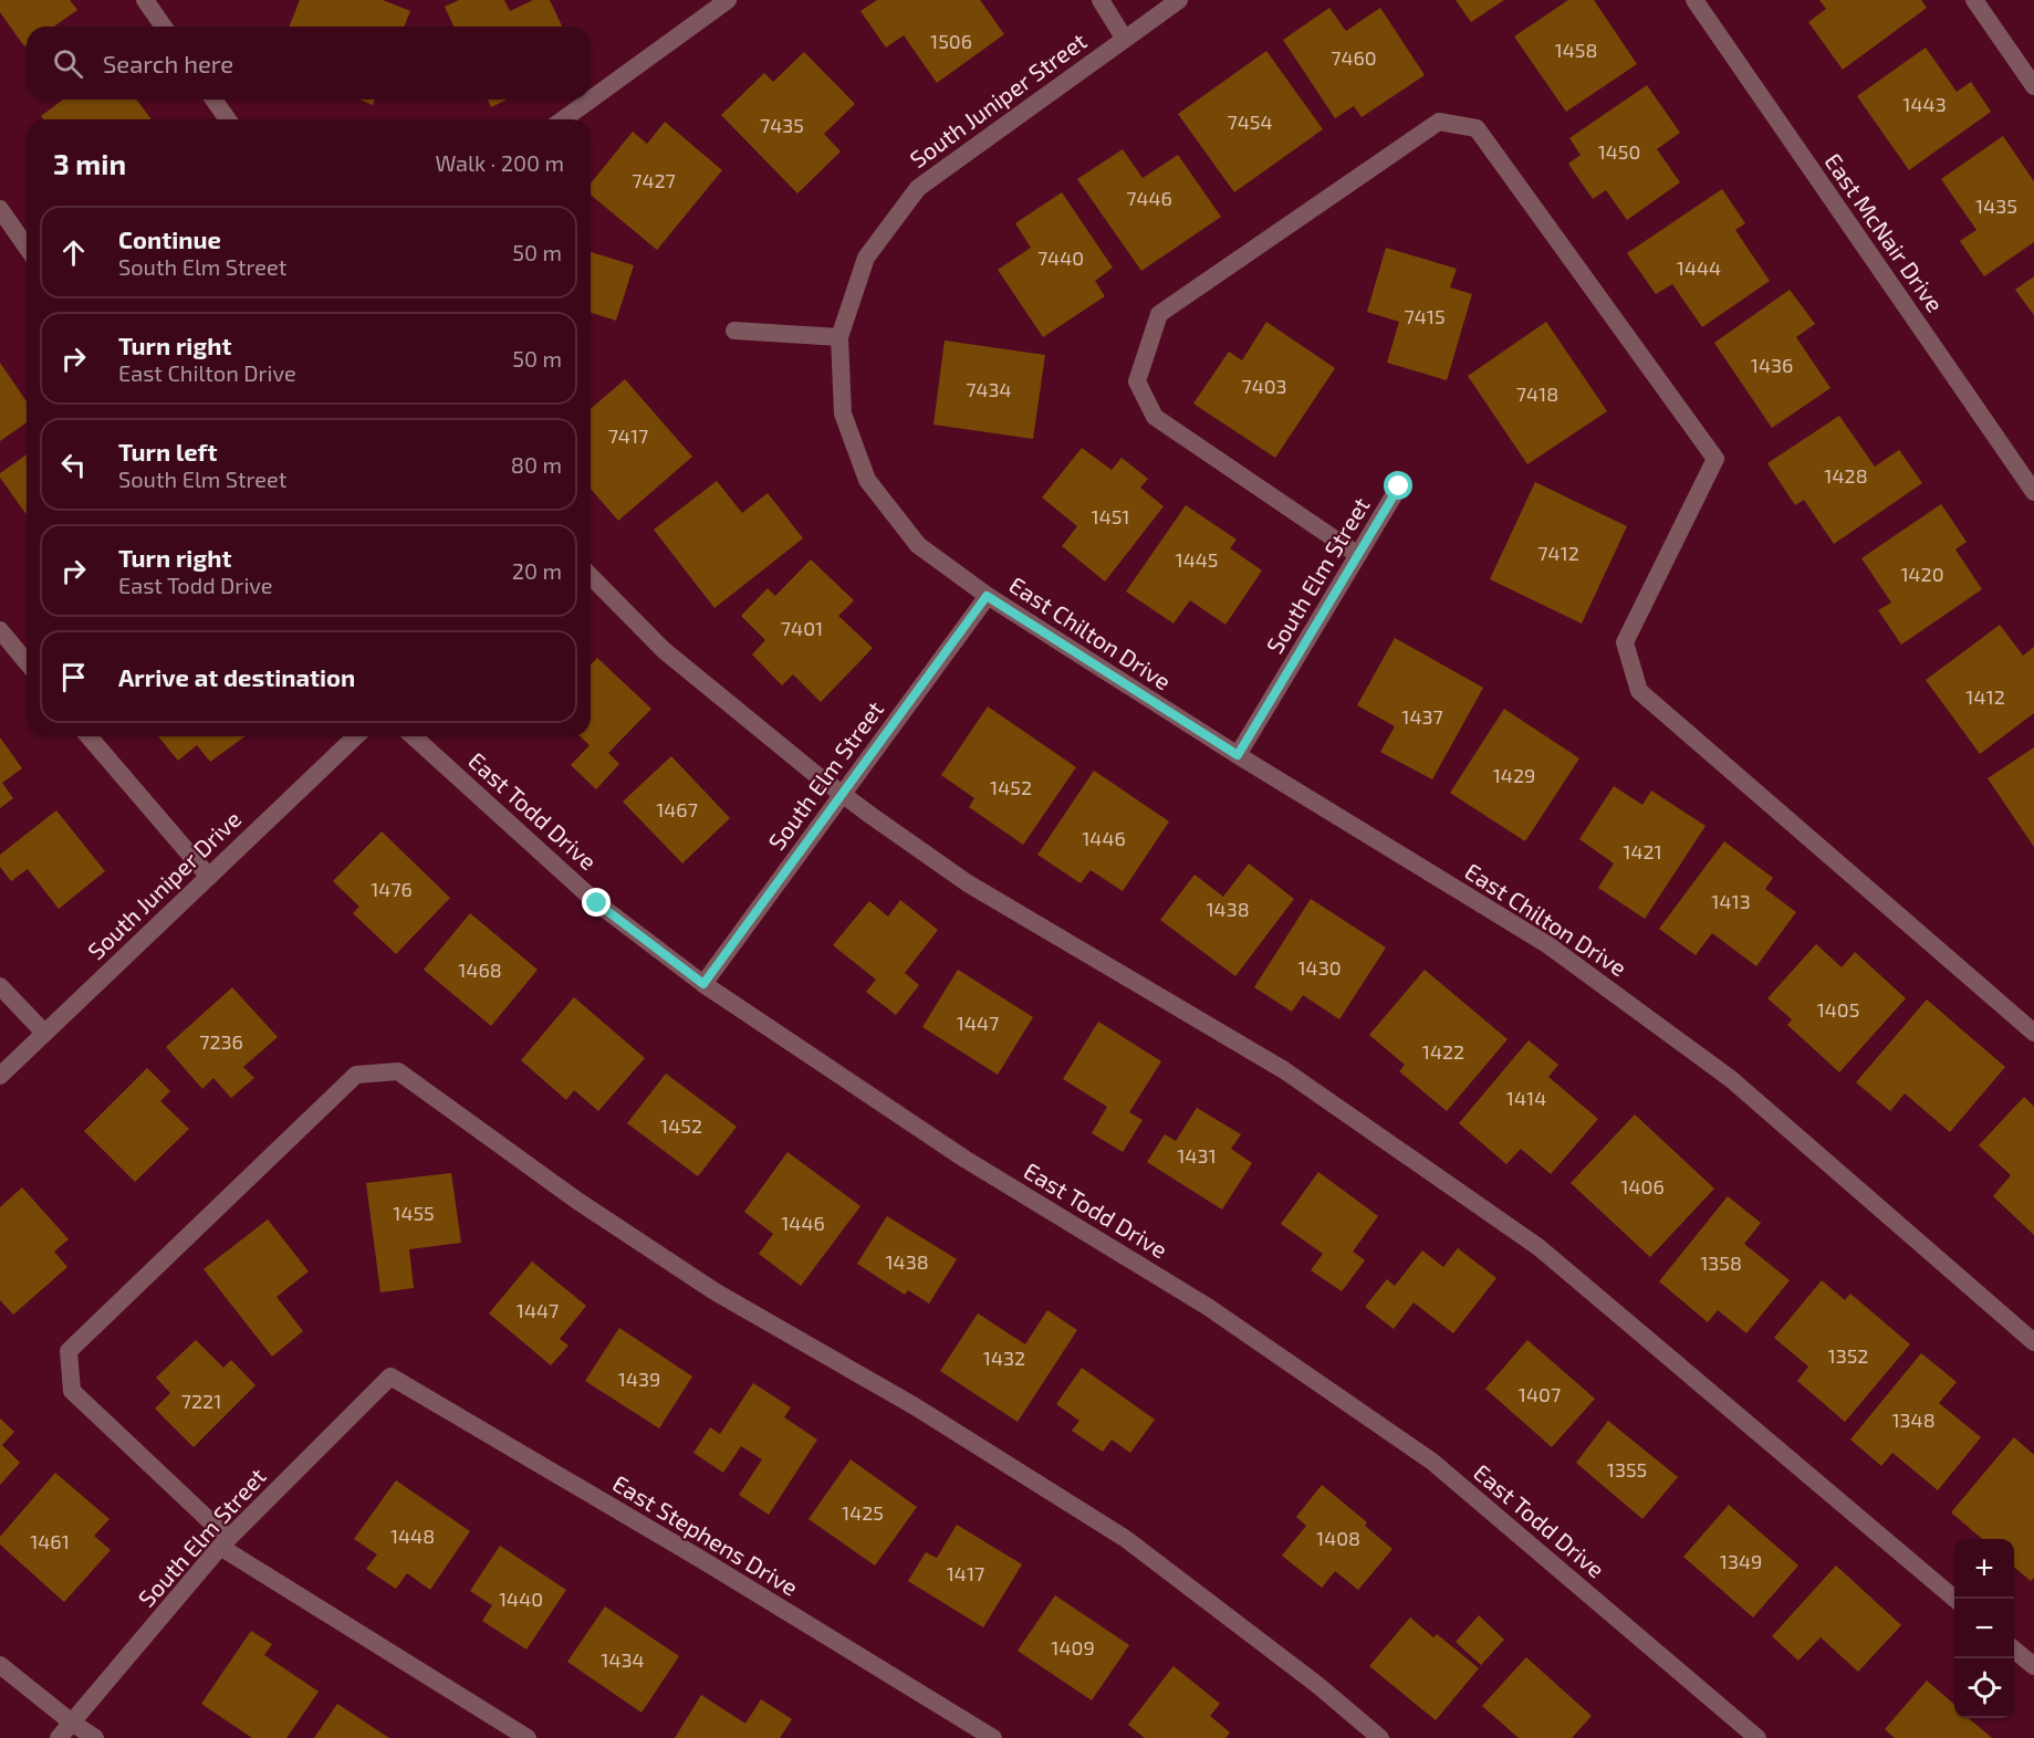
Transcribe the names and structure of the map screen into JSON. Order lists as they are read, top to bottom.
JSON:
{
  "streets": {
    "street": [
      "South Juniper Street",
      "East McNair Drive",
      "South Elm Street",
      "East Chilton Drive",
      "East Todd Drive",
      "South Juniper Drive",
      "East Stephens Drive"
    ]
  },
  "crossings": [
    ["South Juniper Street", "South Elm Street"],
    ["South Juniper Street", "East Chilton Drive"],
    ["South Elm Street", "East Chilton Drive"],
    ["South Elm Street", "East Todd Drive"],
    ["South Elm Street", "East Stephens Drive"]
  ],
  "house_numbers": [
    "1506",
    "1458",
    "7460",
    "1443",
    "7454",
    "7435",
    "1450",
    "7427",
    "7446",
    "1435",
    "7440",
    "1444",
    "7415",
    "1436",
    "7403",
    "7434",
    "7418",
    "7417",
    "1428",
    "1451",
    "7412",
    "1445",
    "1420",
    "7401",
    "1412",
    "1437",
    "1429",
    "1452",
    "1467",
    "1446",
    "1421",
    "1476",
    "1413",
    "1438",
    "1430",
    "1468",
    "1405",
    "1447",
    "7236",
    "1422",
    "1414",
    "1452",
    "1431",
    "1406",
    "1455",
    "1446",
    "1438",
    "1358",
    "1447",
    "1352",
    "1432",
    "1439",
    "1407",
    "7221",
    "1348",
    "1355",
    "1425",
    "1448",
    "1408",
    "1461",
    "1349",
    "1417",
    "1440",
    "1409",
    "1434"
  ],
  "page": {
    "search": "Search here",
    "heading": ["3 min", "Walk · 200 m"],
    "list": [
      ["Continue", "South Elm Street", "50 m"],
      ["Turn right", "East Chilton Drive", "50 m"],
      ["Turn left", "South Elm Street", "80 m"],
      ["Turn right", "East Todd Drive", "20 m"],
      "Arrive at destination"
    ],
    "map_buttons": ["+", "−"]
  }
}
